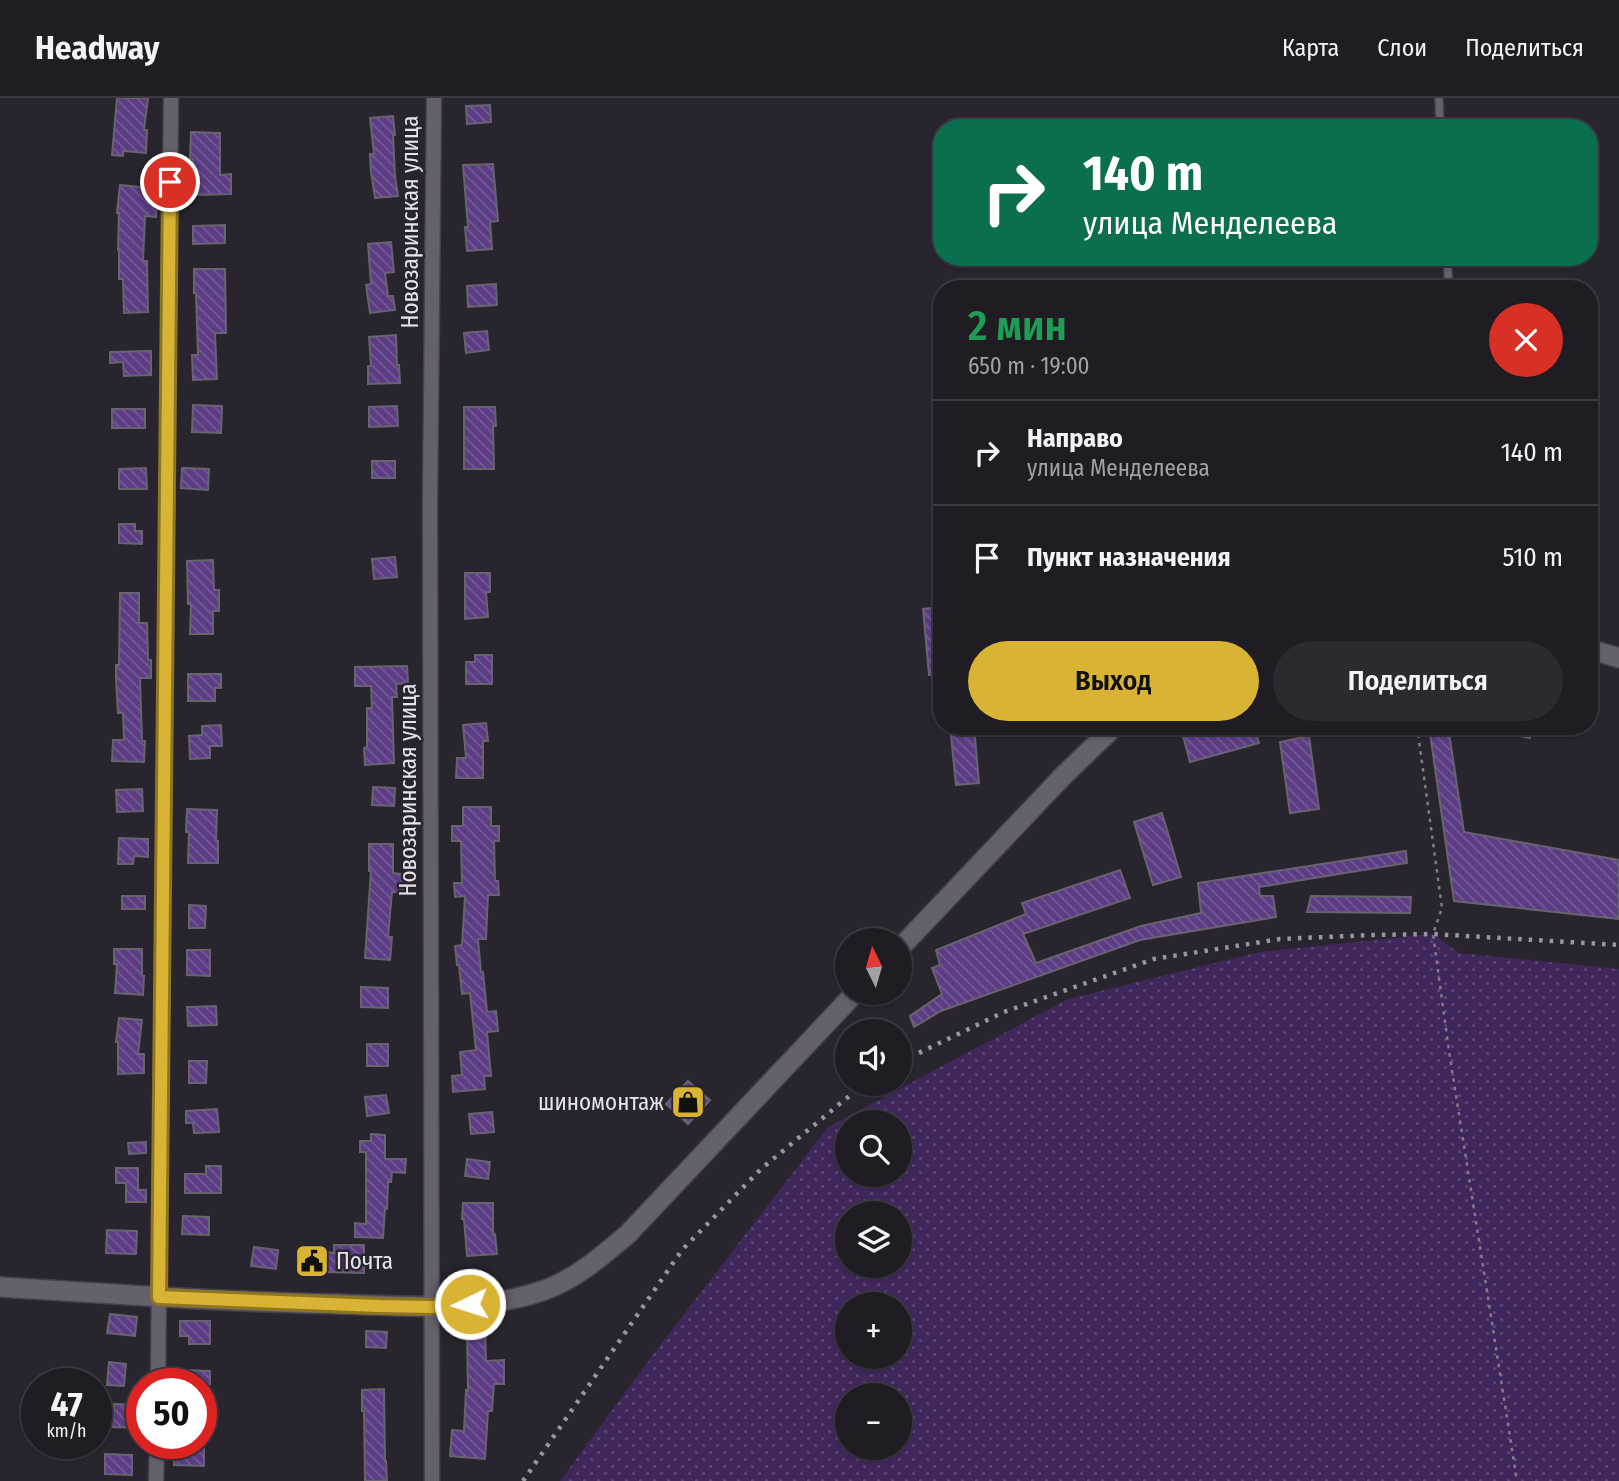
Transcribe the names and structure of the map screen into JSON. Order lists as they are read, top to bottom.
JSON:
{
  "streets": {
    "street": ["Новозаринская улица"]
  },
  "places": {
    "shop": ["шиномонтаж"],
    "public building": ["Почта"]
  },
  "north": "top",
  "page": {
    "header": "Headway",
    "nav": ["Карта", "Слои", "Поделиться"],
    "turn": ["140 m", "улица Менделеева"],
    "heading": ["2 мин", "650 m · 19:00"],
    "list": [
      {
        "name": "Направо",
        "note": "улица Менделеева",
        "value": "140 m"
      },
      {
        "name": "Пункт назначения",
        "value": "510 m"
      }
    ],
    "buttons": ["Выход", "Поделиться"],
    "map_buttons": ["+", "−"],
    "speed": "47 km/h",
    "limit": "50"
  }
}
